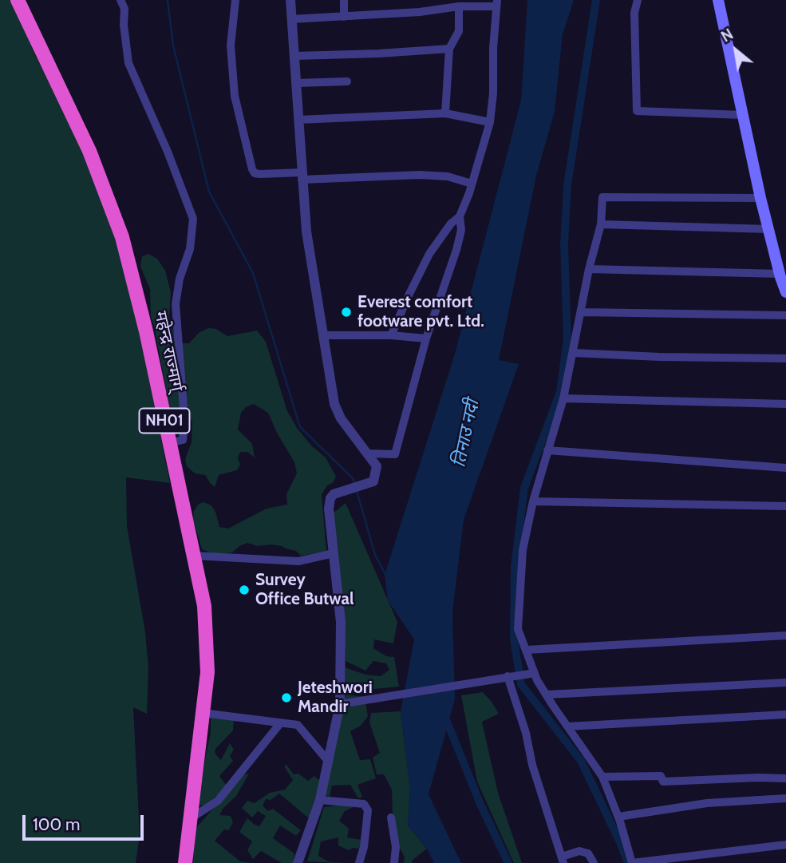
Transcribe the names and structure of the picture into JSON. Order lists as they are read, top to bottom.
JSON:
{
  "streets": {
    "highway": ["महेन्द्र राज्मार्ग्", "NH01"]
  },
  "water": ["तिनाउ नदी"],
  "places": ["Everest comfort footware pvt. Ltd.", "Survey Office Butwal", "Jeteshwori Mandir"],
  "scale_bar": "100 m",
  "north": "top left"
}
